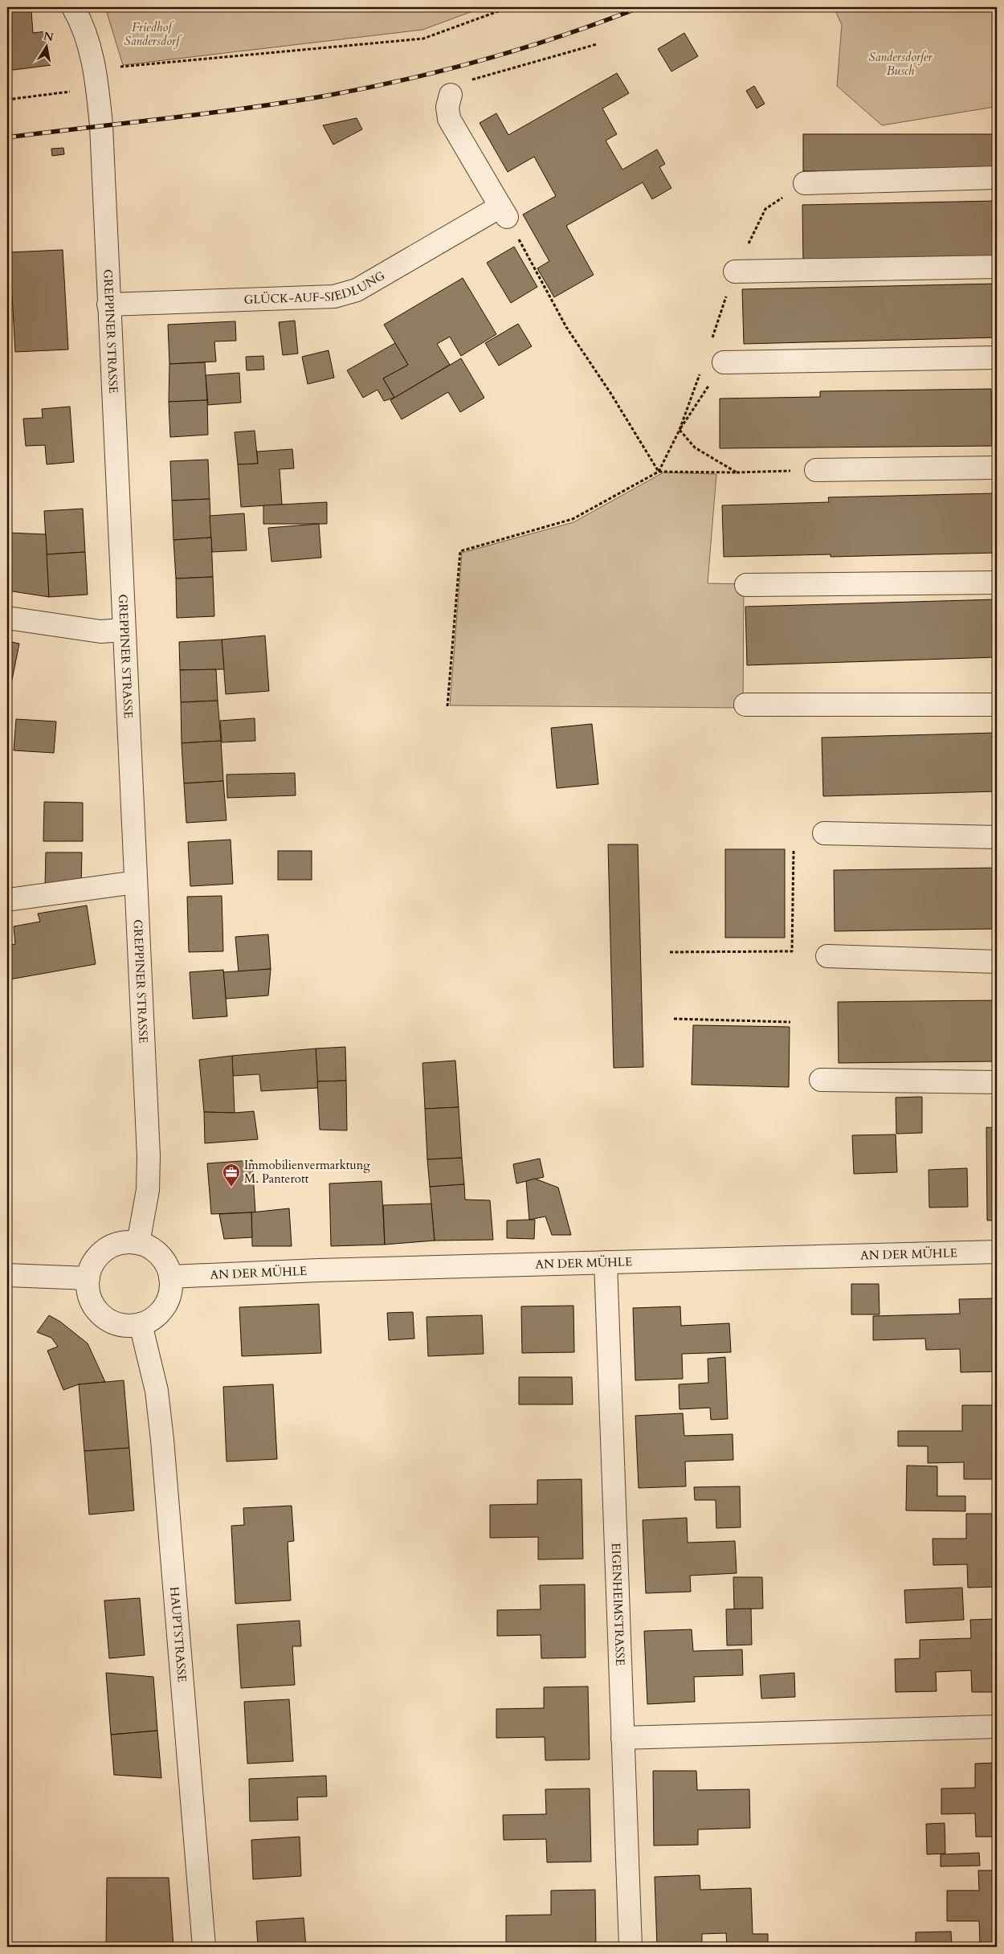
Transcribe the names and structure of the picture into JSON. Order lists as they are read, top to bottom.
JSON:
{
  "streets": {
    "street": [
      "GLÜCK-AUF-SIEDLUNG",
      "GREPPINER STRASSE",
      "AN DER MÜHLE",
      "EIGENHEIMSTRASSE",
      "HAUPTSTRASSE"
    ]
  },
  "crossings": [
    ["GLÜCK-AUF-SIEDLUNG", "GREPPINER STRASSE"],
    ["GREPPINER STRASSE", "AN DER MÜHLE"],
    ["GREPPINER STRASSE", "HAUPTSTRASSE"],
    ["AN DER MÜHLE", "EIGENHEIMSTRASSE"],
    ["AN DER MÜHLE", "HAUPTSTRASSE"]
  ],
  "parks": ["Friedhof Sandersdorf", "Sandersdorfer Busch"],
  "places": {
    "office": ["Immobilienvermarktung M. Panterott"]
  },
  "north": "top"
}
